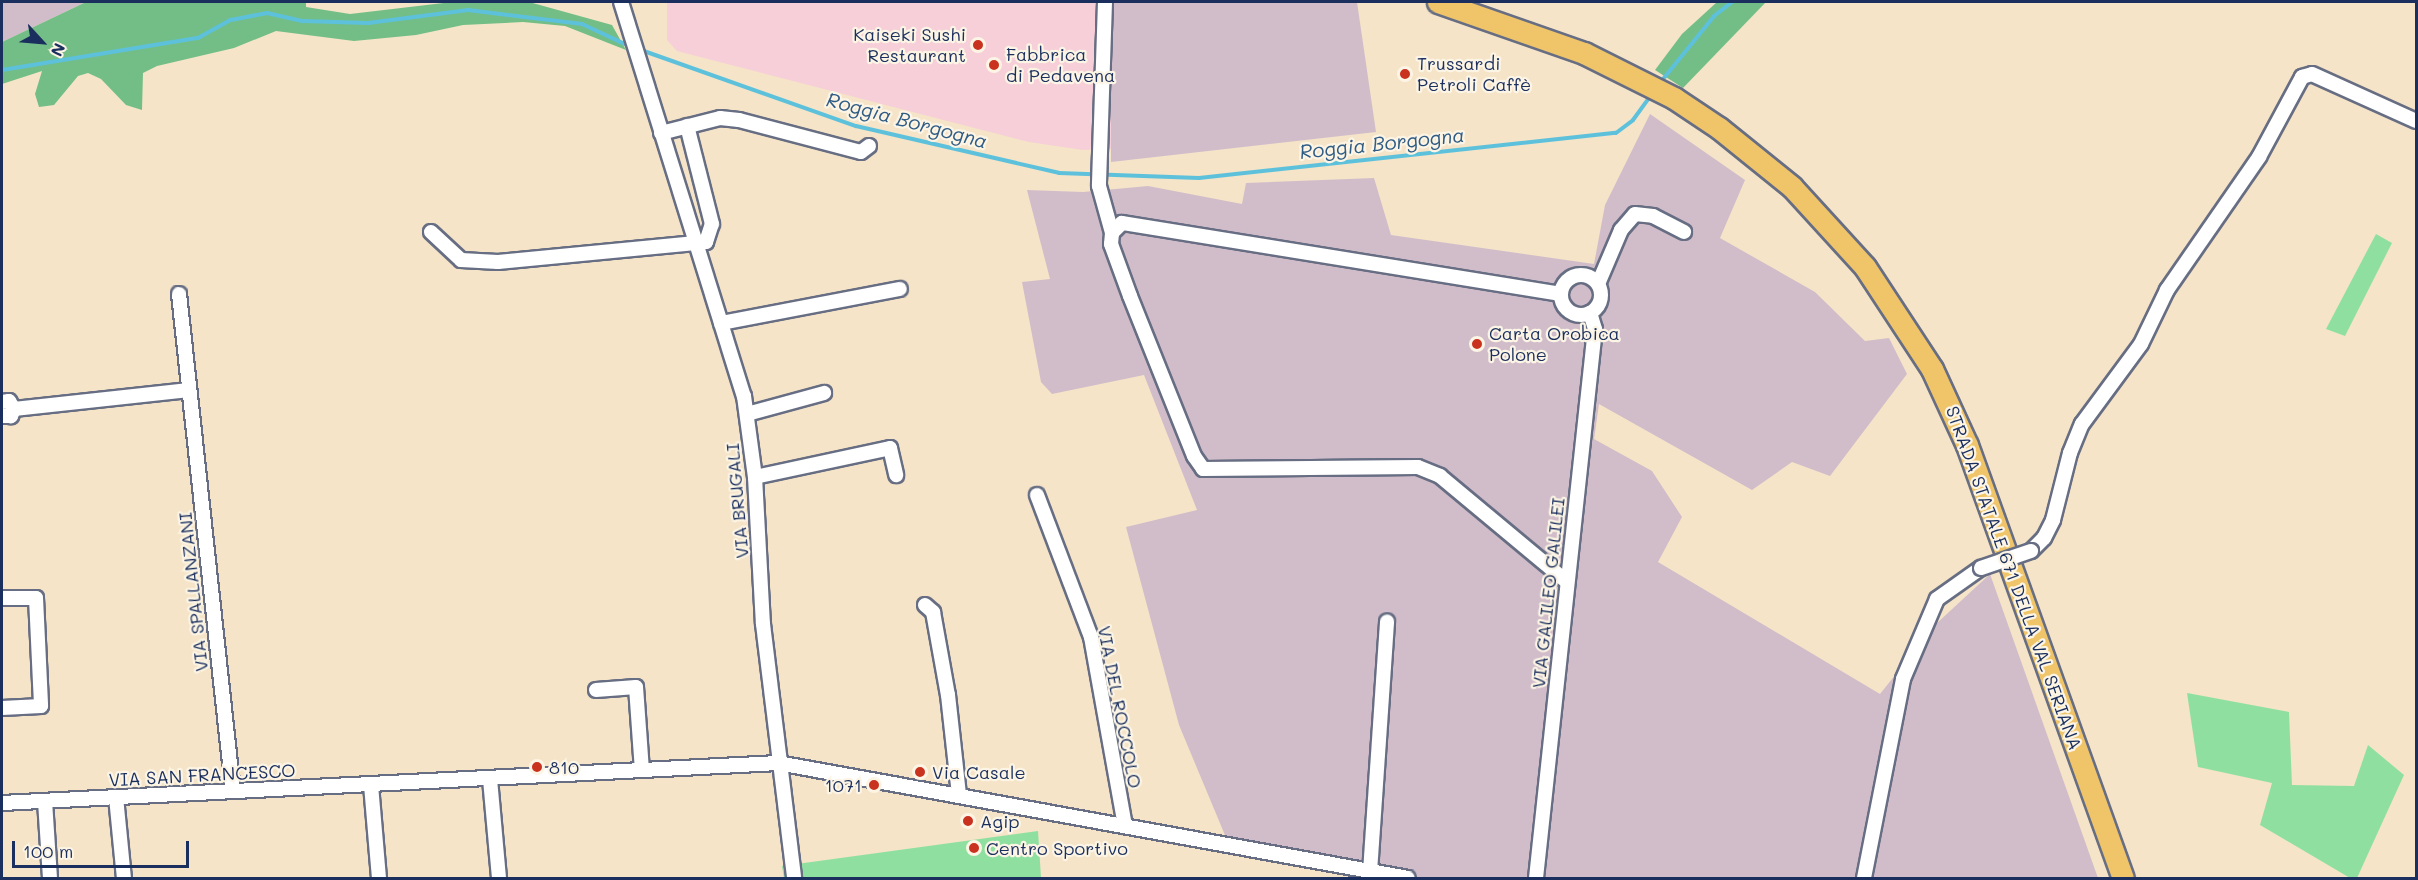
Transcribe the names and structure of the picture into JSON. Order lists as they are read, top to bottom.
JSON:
{
  "streets": {
    "highway": ["STRADA STATALE 671 DELLA VAL SERIANA"],
    "street": [
      "VIA BRUGALI",
      "VIA SPALLANZANI",
      "VIA GALILEO GALILEI",
      "VIA DEL ROCCOLO",
      "VIA SAN FRANCESCO"
    ]
  },
  "crossings": [
    ["VIA BRUGALI", "VIA SAN FRANCESCO"],
    ["VIA SPALLANZANI", "VIA SAN FRANCESCO"]
  ],
  "water": ["Roggia Borgogna"],
  "places": [
    "Kaiseki Sushi Restaurant",
    "Fabbrica di Pedavena",
    "Trussardi Petroli Caffè",
    "Carta Orobica Polone",
    "810",
    "Via Casale",
    "1071",
    "Agip",
    "Centro Sportivo"
  ],
  "scale_bar": "100 m",
  "north": "bottom right"
}
